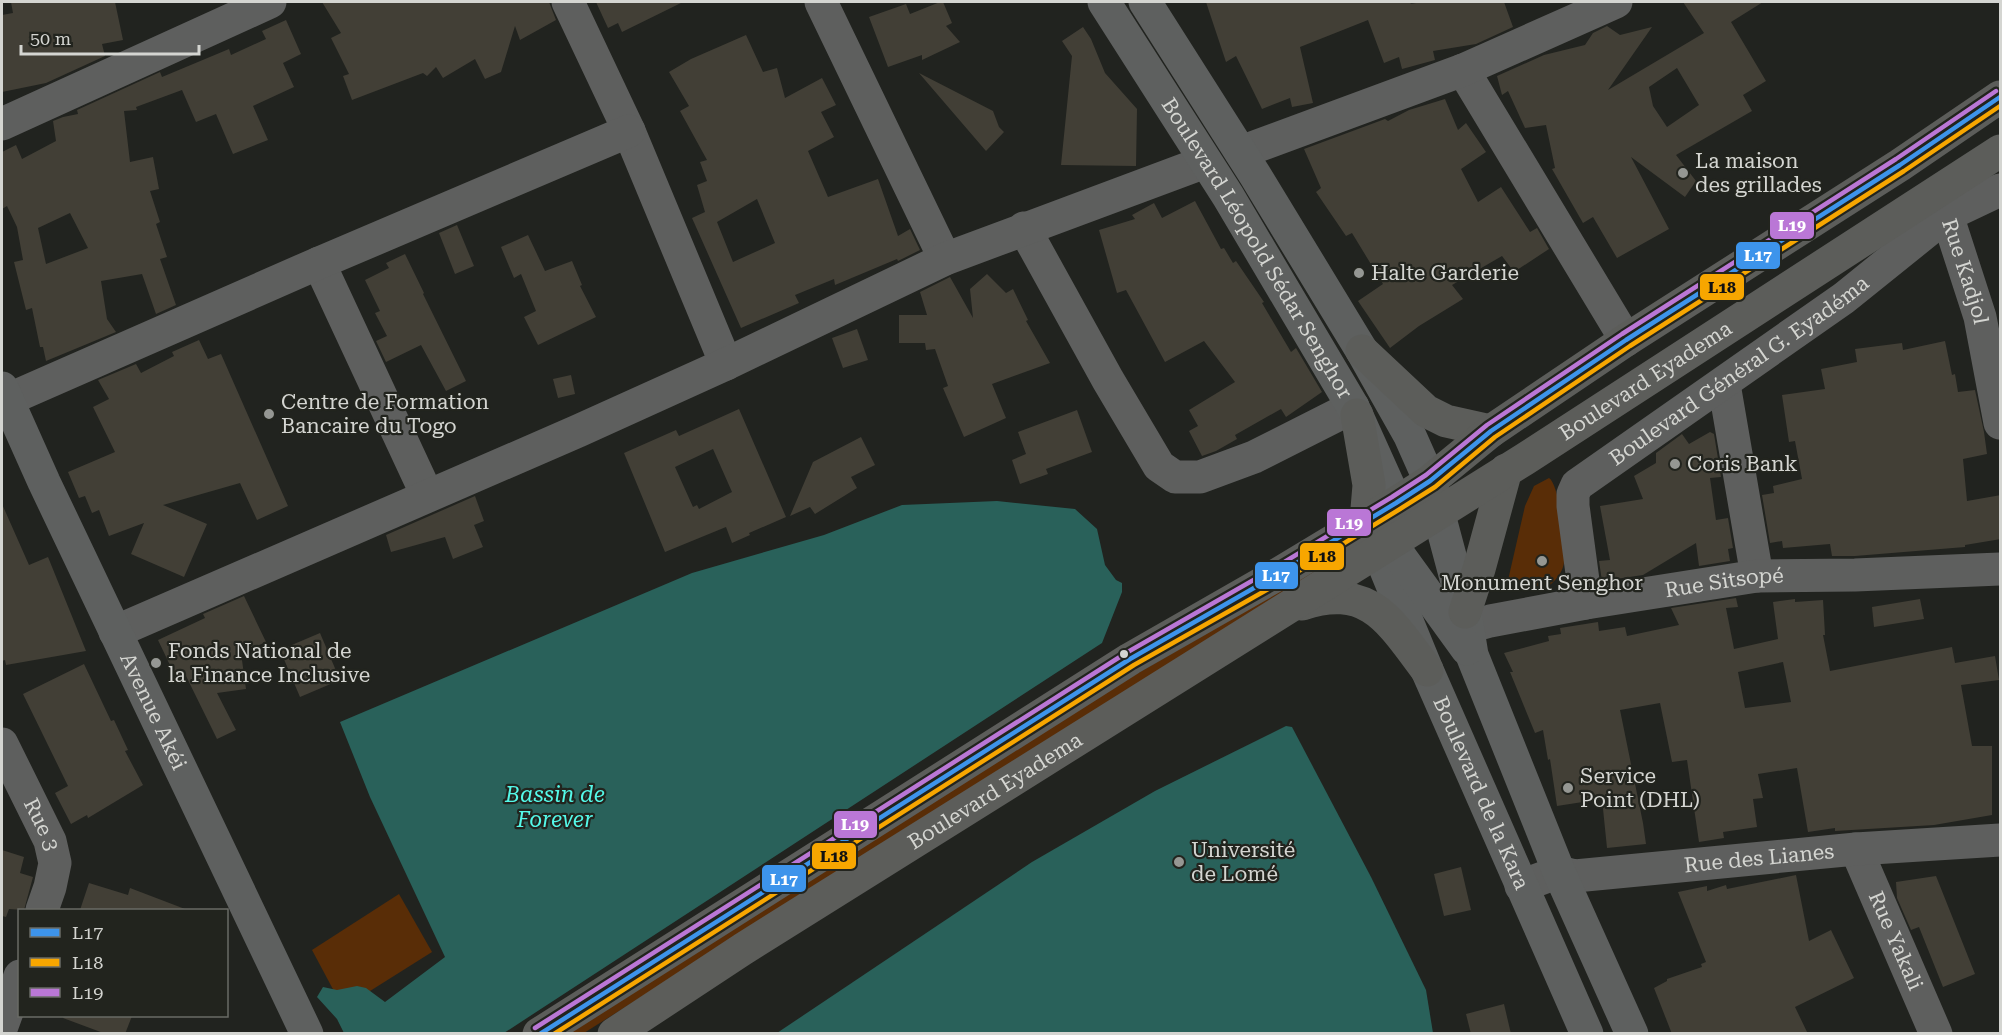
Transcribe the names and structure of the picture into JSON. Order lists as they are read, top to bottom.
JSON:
{
  "streets": {
    "highway": ["Boulevard Eyadema"],
    "main road": ["Boulevard Léopold Sédar Senghor", "Avenue Akéi", "Boulevard de la Kara"],
    "street": [
      "Rue Kadjol",
      "Boulevard Général G. Eyadéma",
      "Rue Sitsopé",
      "Rue 3",
      "Rue des Lianes",
      "Rue Yakali"
    ]
  },
  "crossings": [
    ["Boulevard Léopold Sédar Senghor", "Boulevard de la Kara"],
    ["Rue Kadjol", "Boulevard Général G. Eyadéma"],
    ["Rue Kadjol", "Boulevard Eyadema"],
    ["Boulevard Général G. Eyadéma", "Boulevard Eyadema"],
    ["Boulevard Général G. Eyadéma", "Rue Sitsopé"],
    ["Boulevard Eyadema", "Boulevard de la Kara"],
    ["Rue Sitsopé", "Boulevard de la Kara"],
    ["Boulevard de la Kara", "Rue des Lianes"],
    ["Rue des Lianes", "Rue Yakali"]
  ],
  "water": ["Bassin de Forever"],
  "places": [
    "La maison des grillades",
    "Halte Garderie",
    "Centre de Formation Bancaire du Togo",
    "Coris Bank",
    "Monument Senghor",
    "Fonds National de la Finance Inclusive",
    "Service Point (DHL)",
    "Université de Lomé"
  ],
  "lines": ["transit line L19", "transit line L17", "transit line L18"],
  "legend": ["L17", "L18", "L19"],
  "scale_bar": "50 m"
}
